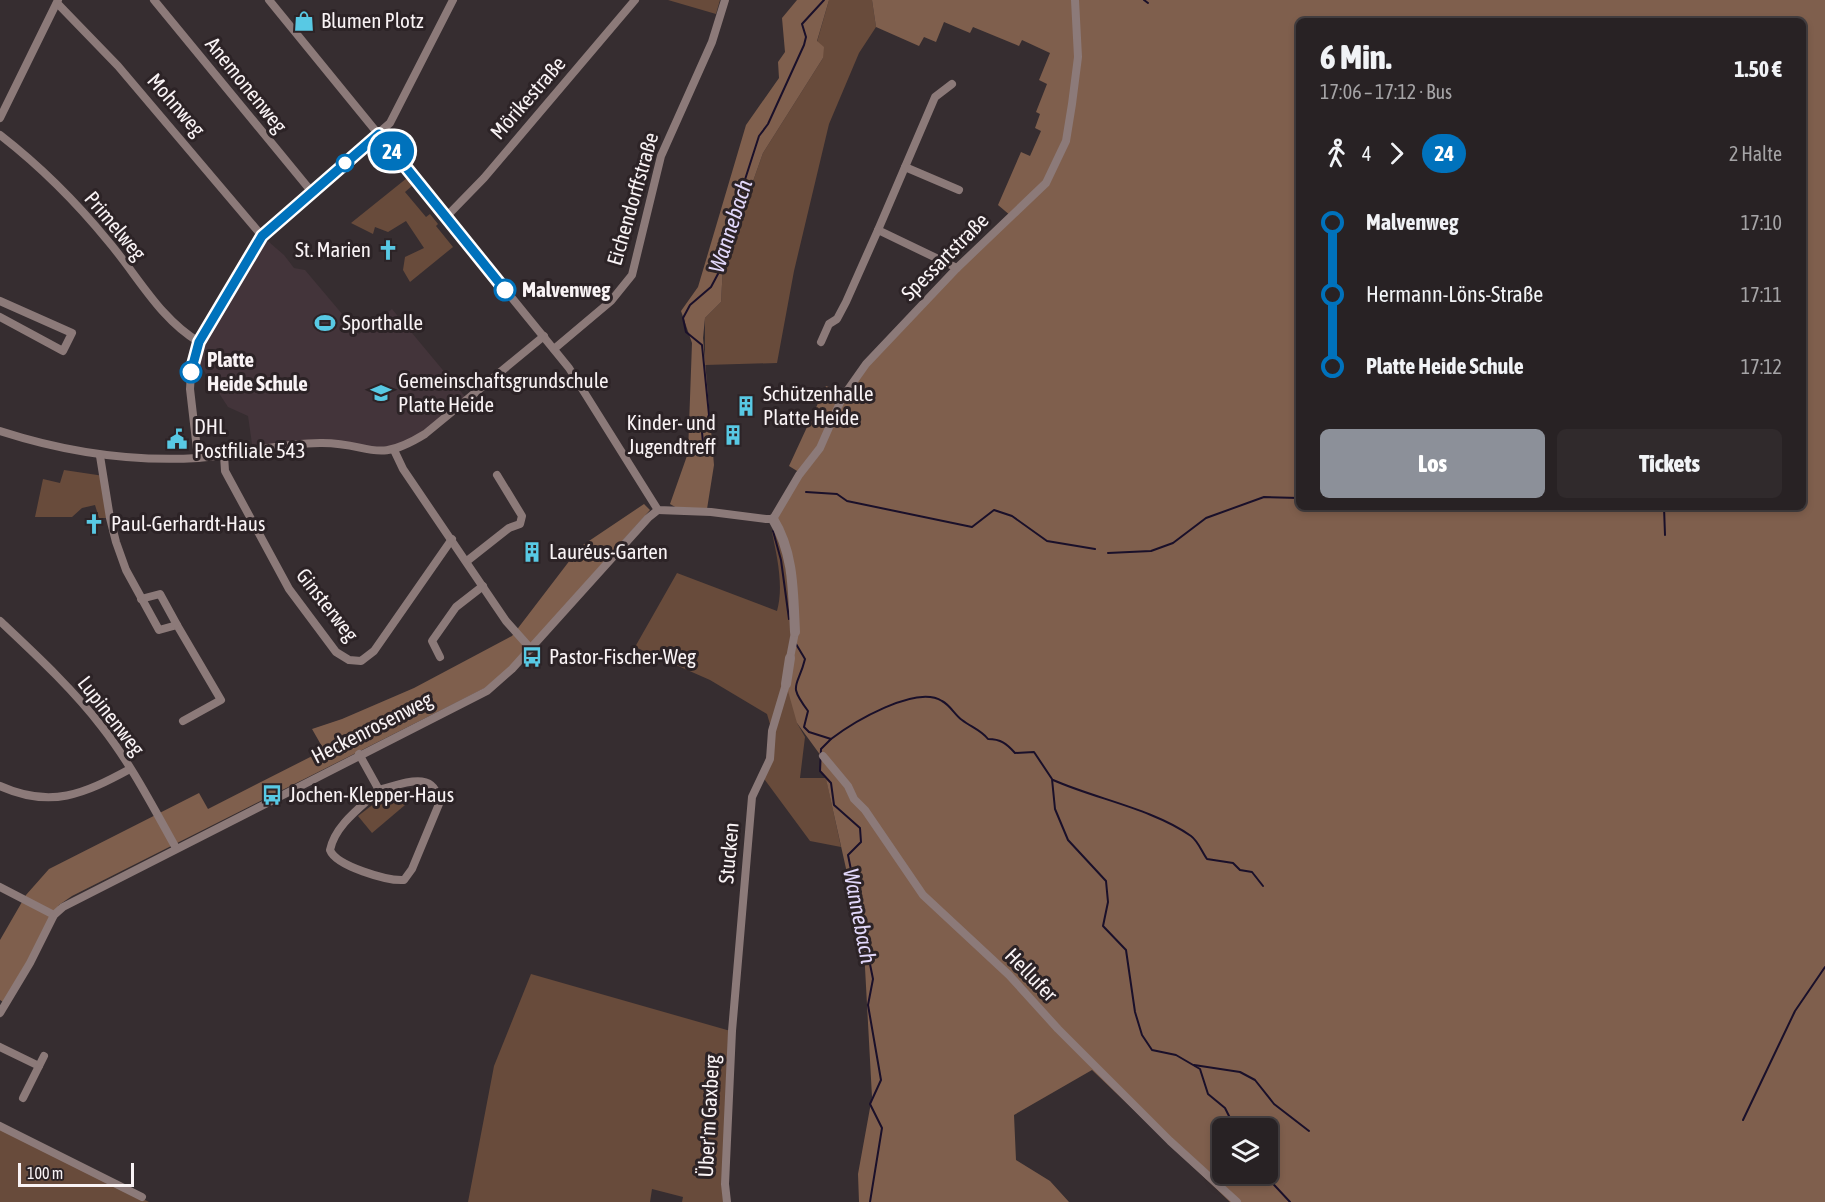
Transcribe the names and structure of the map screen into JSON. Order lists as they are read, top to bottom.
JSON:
{
  "streets": {
    "street": [
      "Anemonenweg",
      "Mörikestraße",
      "Mohnweg",
      "Eichendorffstraße",
      "Primelweg",
      "Spessartstraße",
      "Ginsterweg",
      "Lupinenweg",
      "Heckenrosenweg",
      "Stucken",
      "Hellufer",
      "Über'm Gaxberg"
    ]
  },
  "crossings": [
    ["Lupinenweg", "Heckenrosenweg"],
    ["Stucken", "Über'm Gaxberg"]
  ],
  "water": ["Wannebach"],
  "places": {
    "shop": ["Blumen Plotz"],
    "church": ["St. Marien", "Paul-Gerhardt-Haus"],
    "other": ["Malvenweg", "Platte Heide Schule"],
    "sports": ["Sporthalle"],
    "school or university": ["Gemeinschaftsgrundschule Platte Heide"],
    "building": ["Schützenhalle Platte Heide", "Kinder- und Jugendtreff", "Lauréus-Garten"],
    "public building": ["DHL Postfiliale 543"],
    "bus stop": ["Pastor-Fischer-Weg", "Jochen-Klepper-Haus"]
  },
  "lines": ["bus line 24"],
  "scale_bar": "100 m",
  "page": {
    "on_map": "24",
    "heading": ["6 Min.", "17:06 – 17:12 · Bus", "1.50 €"],
    "legs": ["4", "24", "2 Halte"],
    "list": [
      {
        "name": "Malvenweg",
        "value": "17:10"
      },
      {
        "name": "Hermann-Löns-Straße",
        "value": "17:11"
      },
      {
        "name": "Platte Heide Schule",
        "value": "17:12"
      }
    ],
    "buttons": ["Los", "Tickets"],
    "scale": "100 m"
  }
}
